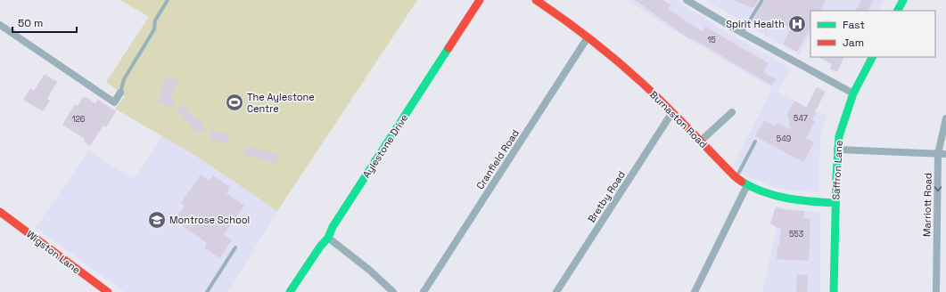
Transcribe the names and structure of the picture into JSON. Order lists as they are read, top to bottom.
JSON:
{
  "streets": {
    "street": [
      "Burnaston Road",
      "Aylestone Drive",
      "Cranfield Road",
      "Saffron Lane",
      "Bretby Road",
      "Marriott Road",
      "Wigston Lane"
    ]
  },
  "crossings": [
    ["Burnaston Road", "Cranfield Road"],
    ["Burnaston Road", "Saffron Lane"],
    ["Burnaston Road", "Bretby Road"]
  ],
  "one_way": ["Marriott Road"],
  "places": {
    "hospital": ["Spirit Health"],
    "sports": ["The Aylestone Centre"],
    "school or university": ["Montrose School"]
  },
  "house_numbers": [
    "15",
    "547",
    "126",
    "549",
    "553"
  ],
  "legend": ["Fast", "Jam"],
  "scale_bar": "50 m"
}
